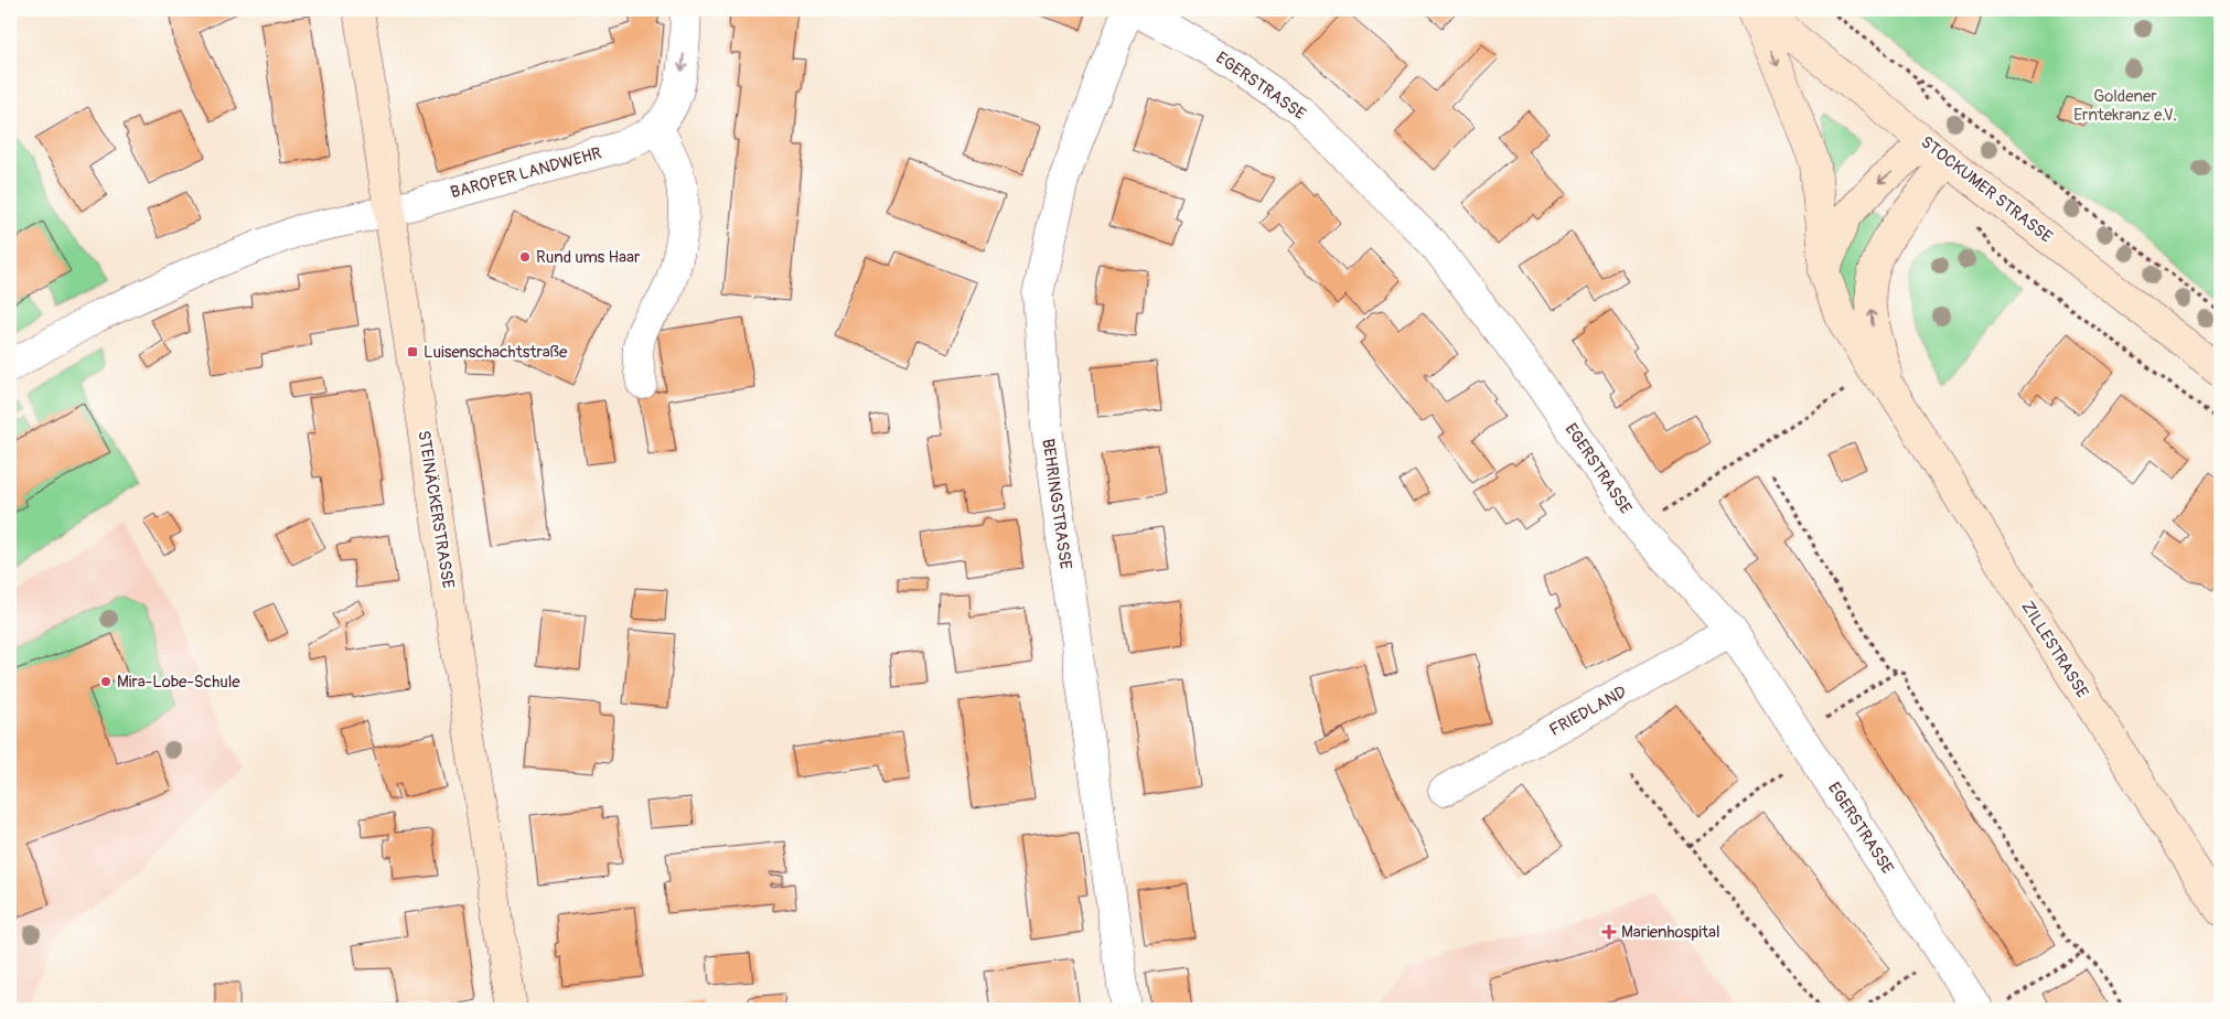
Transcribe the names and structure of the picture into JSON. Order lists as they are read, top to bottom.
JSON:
{
  "streets": {
    "main road": ["STOCKUMER STRASSE", "STEINÄCKERSTRASSE", "ZILLESTRASSE"],
    "street": [
      "EGERSTRASSE",
      "BAROPER LANDWEHR",
      "BEHRINGSTRASSE",
      "FRIEDLAND"
    ]
  },
  "crossings": [
    ["EGERSTRASSE", "FRIEDLAND"],
    ["BAROPER LANDWEHR", "STEINÄCKERSTRASSE"],
    ["STOCKUMER STRASSE", "ZILLESTRASSE"]
  ],
  "parks": ["Goldener Erntekranz e.V."],
  "places": {
    "other": ["Rund ums Haar", "Mira-Lobe-Schule"],
    "transit": ["Luisenschachtstraße"],
    "health": ["Marienhospital"]
  }
}
